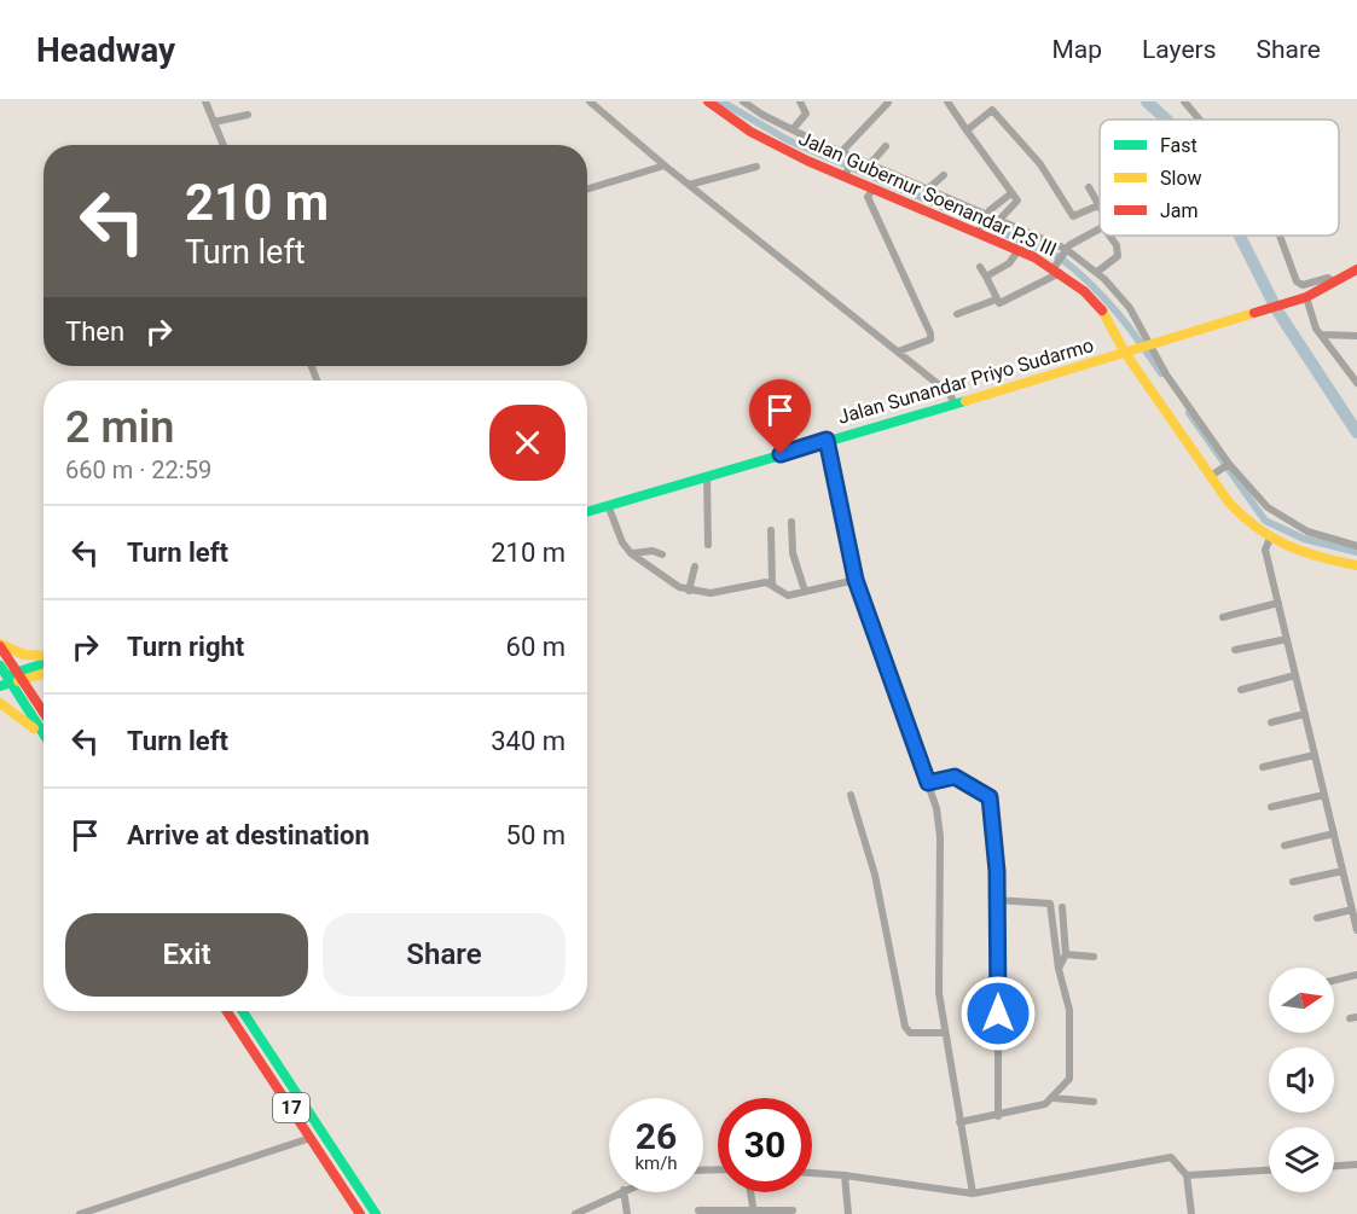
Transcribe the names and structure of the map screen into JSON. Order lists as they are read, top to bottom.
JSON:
{
  "streets": {
    "main road": ["Jalan Gubernur Soenandar P.S III", "Jalan Sunandar Priyo Sudarmo", "17"]
  },
  "crossings": [
    ["Jalan Gubernur Soenandar P.S III", "Jalan Sunandar Priyo Sudarmo"]
  ],
  "legend": ["Fast", "Slow", "Jam"],
  "north": "right",
  "page": {
    "header": "Headway",
    "nav": ["Map", "Layers", "Share"],
    "turn": ["210 m", "Turn left"],
    "then": "Then",
    "heading": ["2 min", "660 m · 22:59"],
    "list": [
      {
        "name": "Turn left",
        "value": "210 m"
      },
      {
        "name": "Turn right",
        "value": "60 m"
      },
      {
        "name": "Turn left",
        "value": "340 m"
      },
      {
        "name": "Arrive at destination",
        "value": "50 m"
      }
    ],
    "buttons": ["Exit", "Share"],
    "speed": "26 km/h",
    "limit": "30"
  }
}
